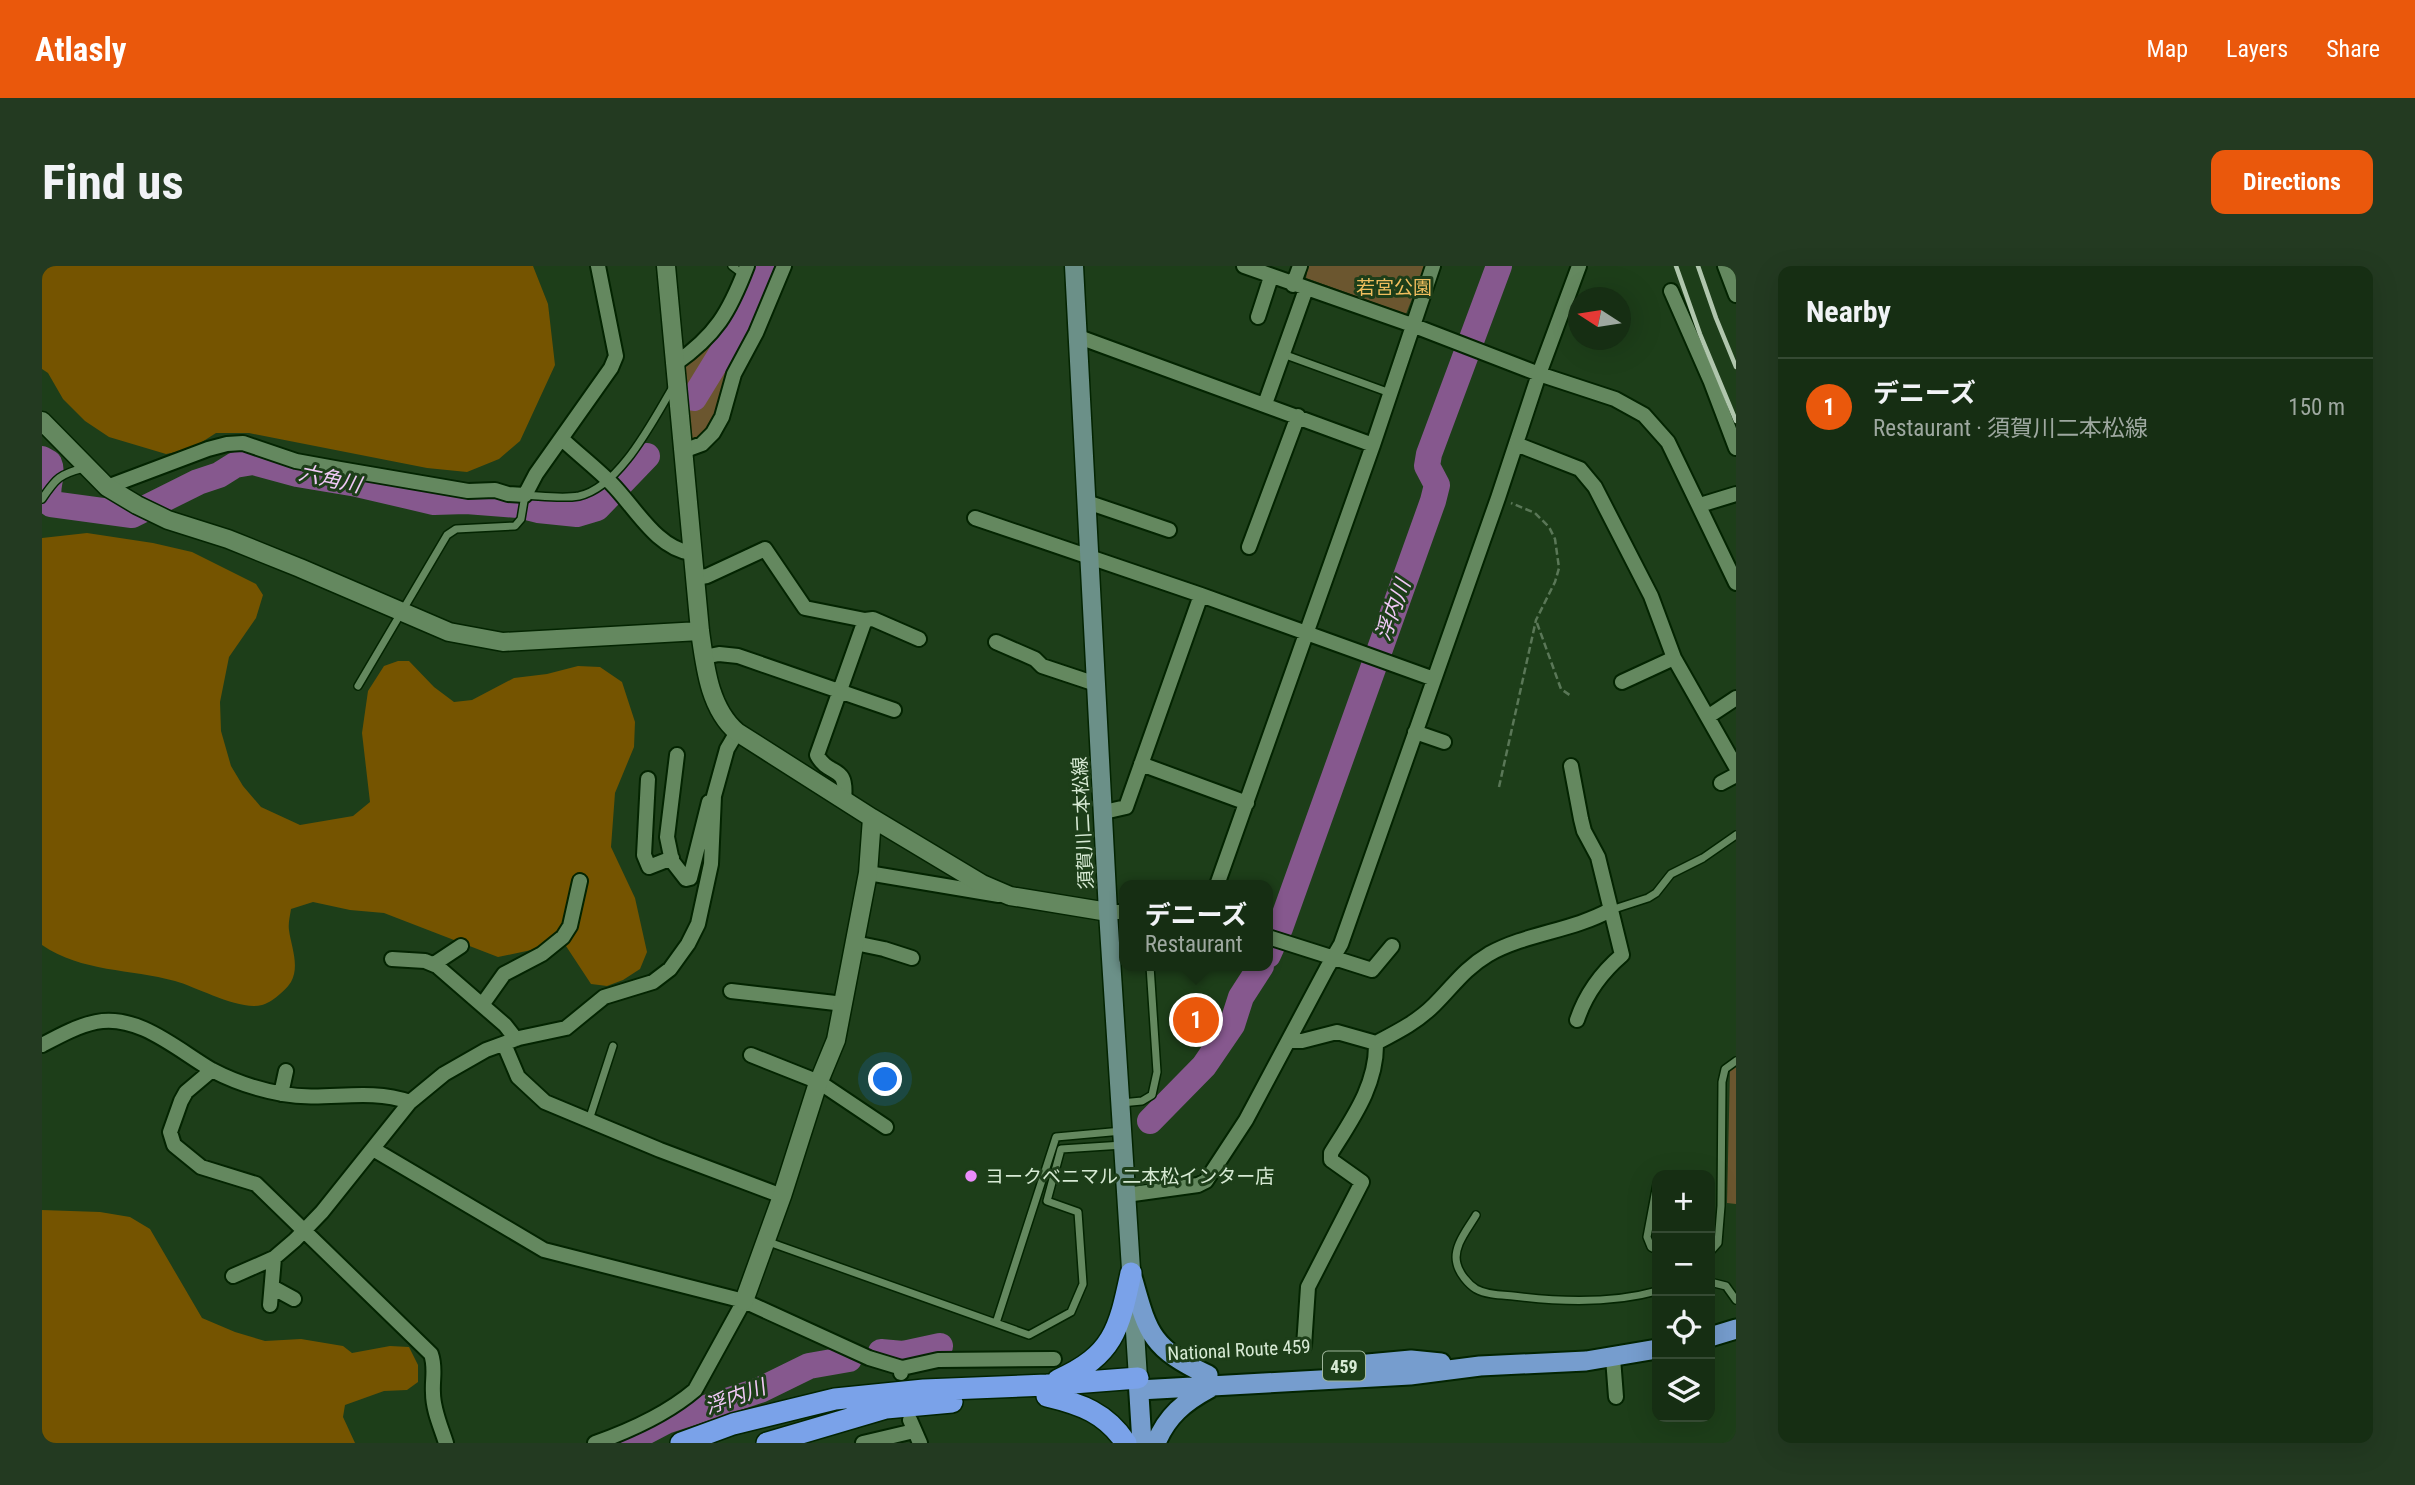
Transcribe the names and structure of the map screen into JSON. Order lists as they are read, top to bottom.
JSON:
{
  "streets": {
    "highway": ["National Route 459", "459"],
    "main road": ["須賀川二本松線"]
  },
  "crossings": [
    ["須賀川二本松線", "National Route 459"]
  ],
  "water": ["六角川", "浮内川"],
  "parks": ["若宮公園"],
  "places": ["ヨークベニマル 二本松インター店"],
  "north": "left",
  "page": {
    "header": "Atlasly",
    "nav": ["Map", "Layers", "Share"],
    "buttons": "Directions",
    "title": "Find us",
    "heading": "Nearby",
    "list": [
      {
        "mark": "1",
        "name": "デニーズ",
        "note": "Restaurant · 須賀川二本松線",
        "value": "150 m"
      }
    ],
    "popup": ["デニーズ", "Restaurant"],
    "pins": "1",
    "map_buttons": ["+", "−"]
  }
}
